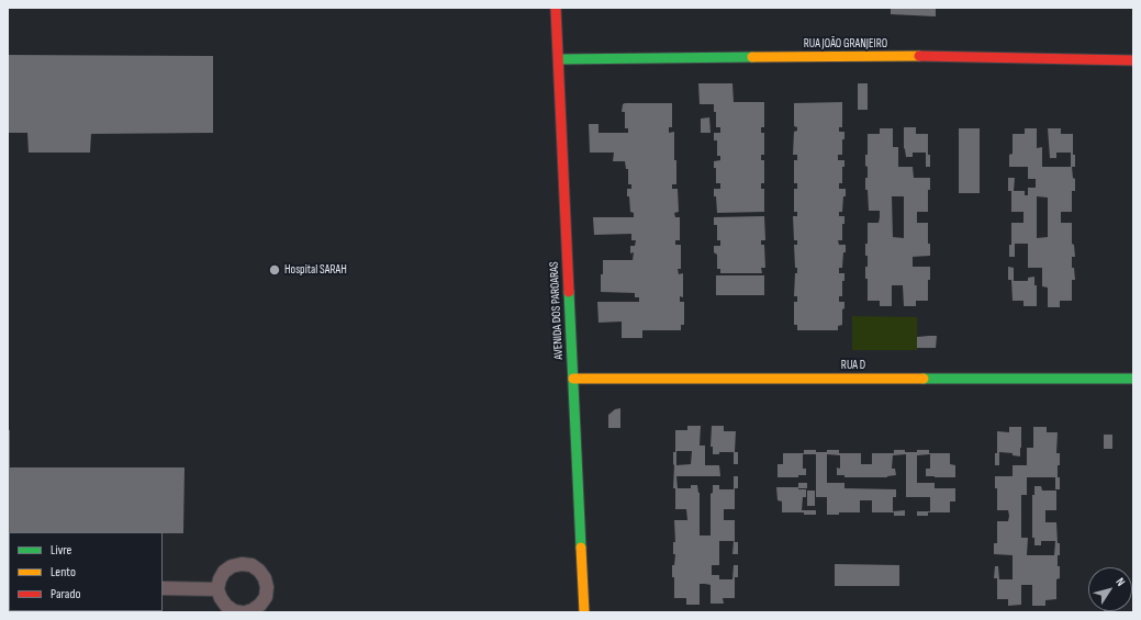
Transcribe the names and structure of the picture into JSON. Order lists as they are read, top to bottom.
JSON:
{
  "streets": {
    "street": ["RUA JOÃO GRANJEIRO", "AVENIDA DOS PAROARAS", "RUA D"]
  },
  "crossings": [
    ["RUA JOÃO GRANJEIRO", "AVENIDA DOS PAROARAS"],
    ["AVENIDA DOS PAROARAS", "RUA D"]
  ],
  "places": ["Hospital SARAH"],
  "legend": ["Livre", "Lento", "Parado"],
  "north": "top right"
}
